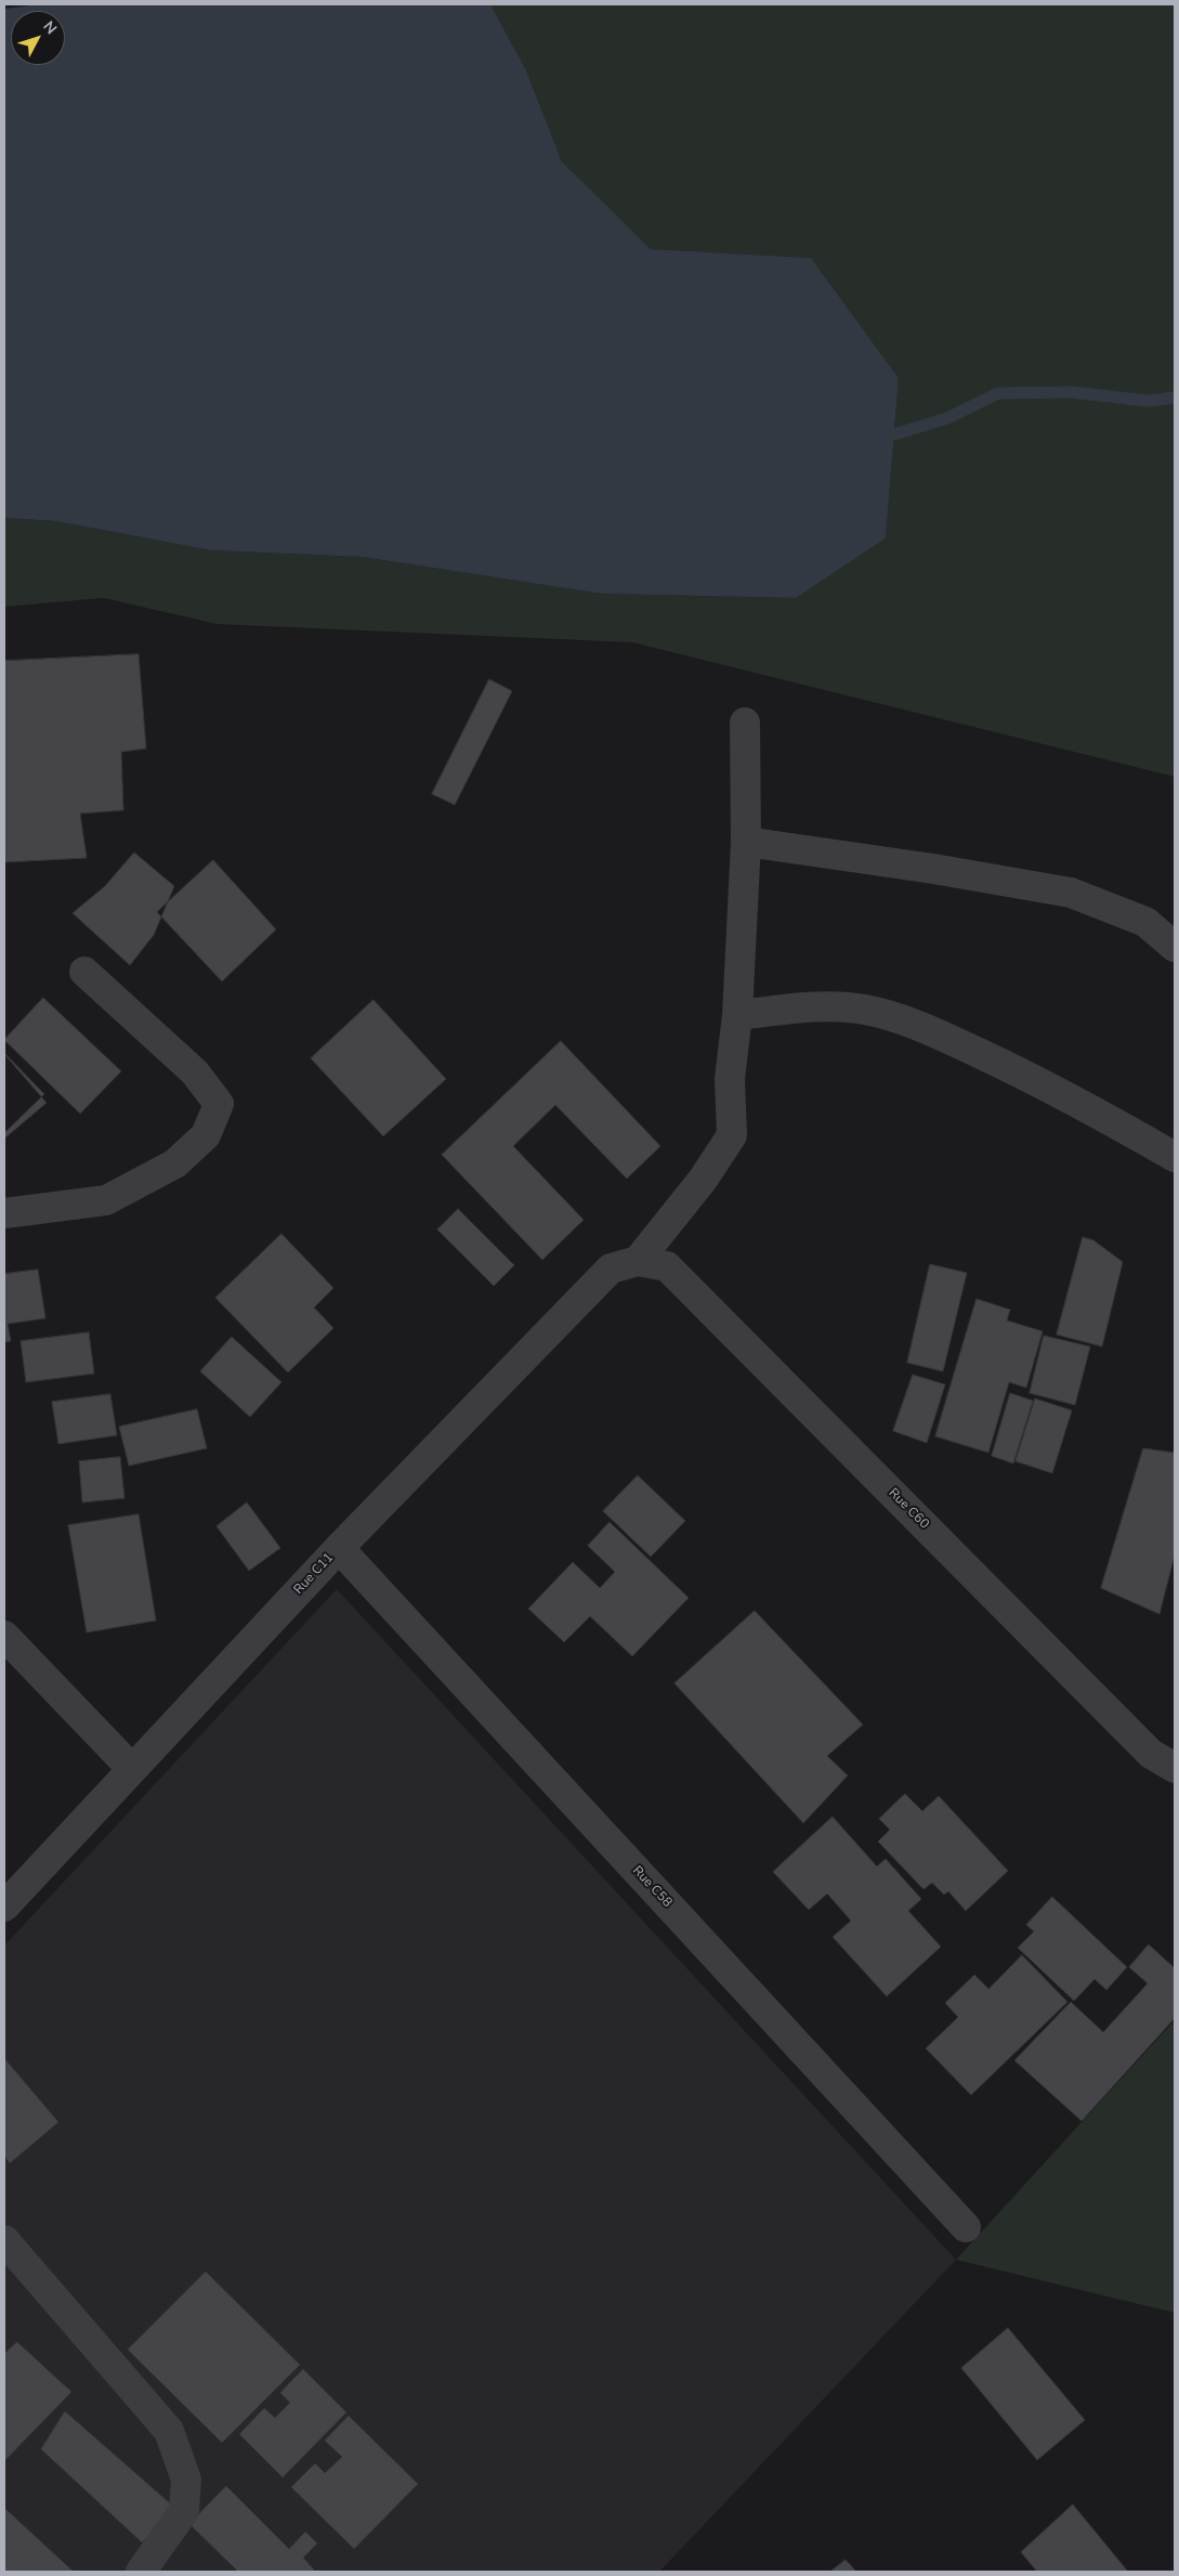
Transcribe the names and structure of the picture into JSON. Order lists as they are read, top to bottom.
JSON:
{
  "streets": {
    "street": ["Rue C60", "Rue C11", "Rue C58"]
  },
  "crossings": [
    ["Rue C60", "Rue C11"],
    ["Rue C11", "Rue C58"]
  ],
  "north": "top right"
}
